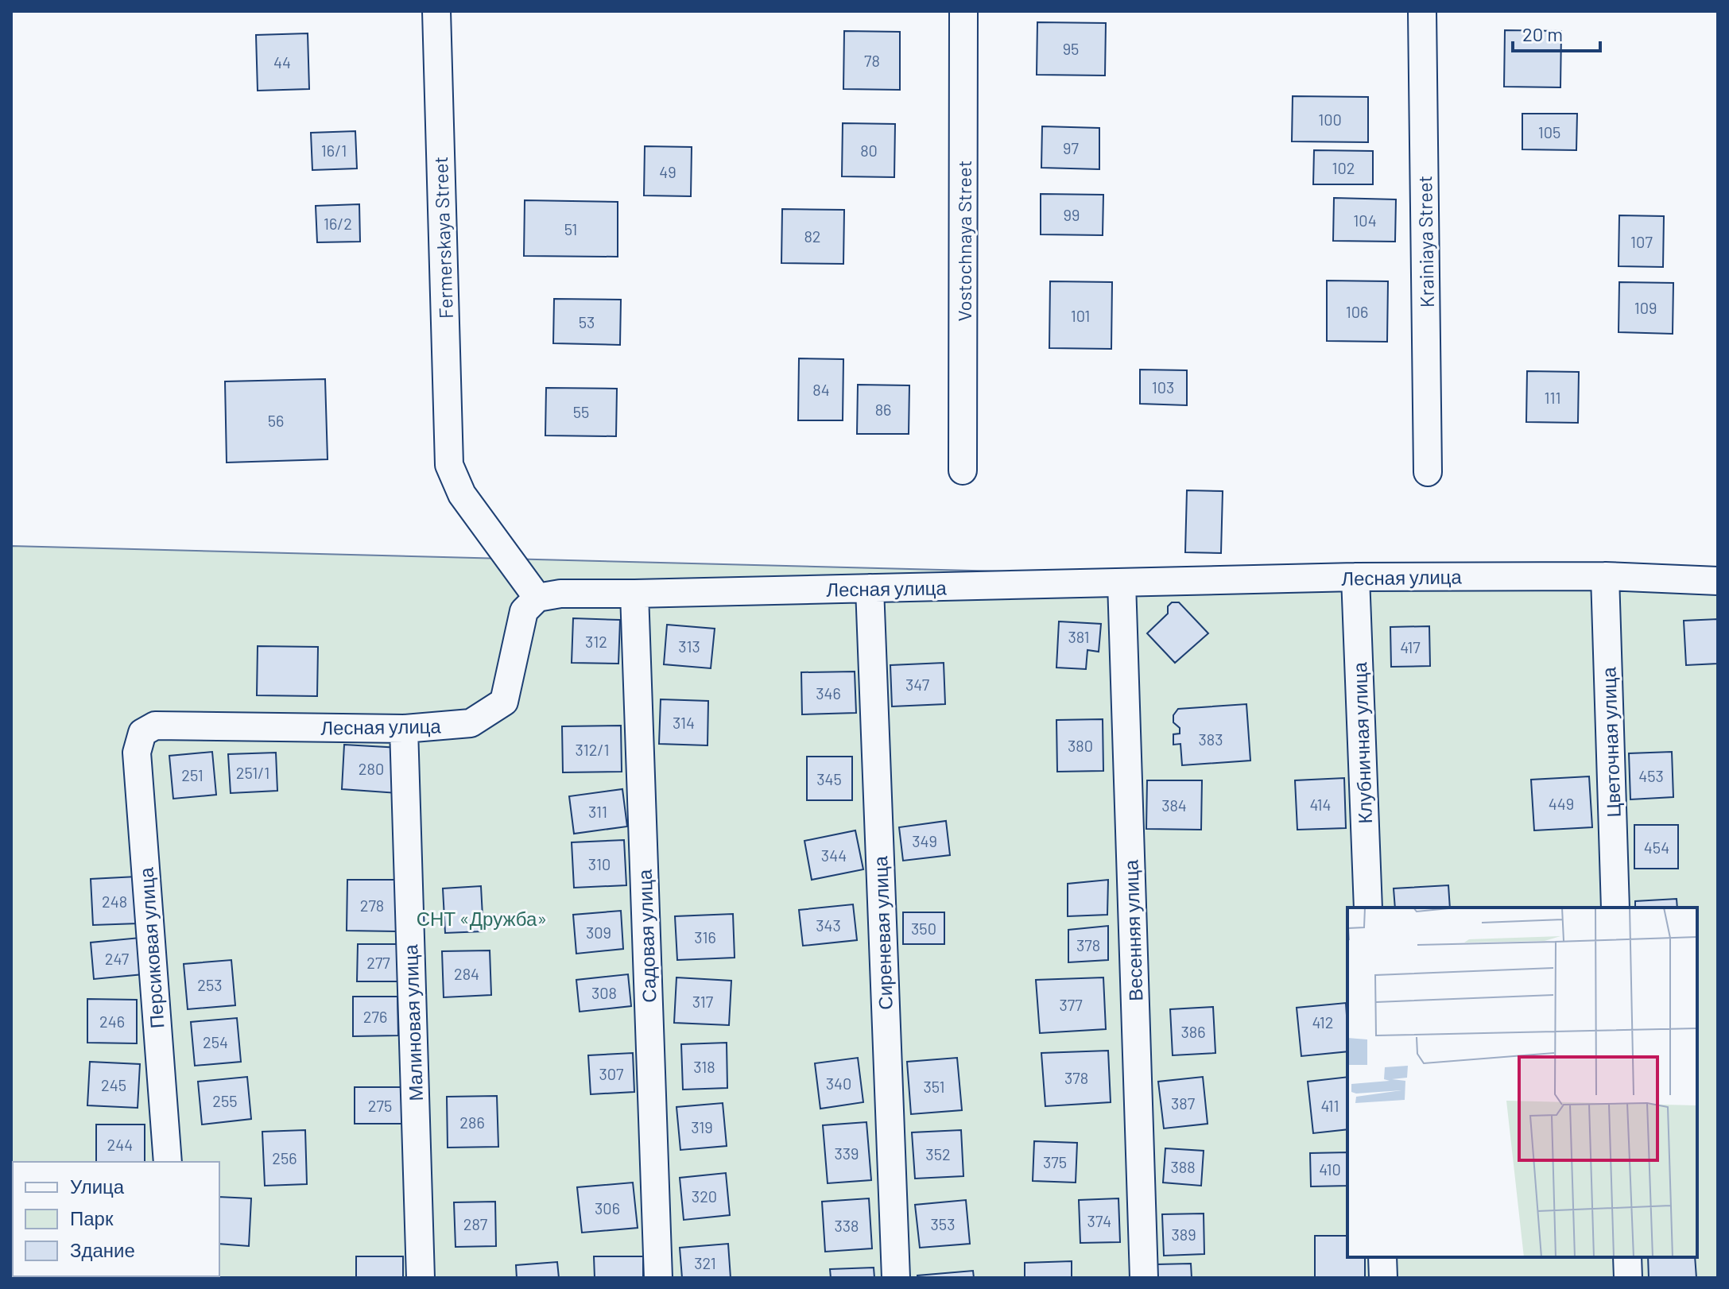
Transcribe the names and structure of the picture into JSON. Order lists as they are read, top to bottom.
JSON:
{
  "streets": {
    "street": [
      "Fermerskaya Street",
      "Vostochnaya Street",
      "Krainiaya Street",
      "Лесная улица",
      "Цветочная улица",
      "Клубничная улица",
      "Весенняя улица",
      "Сиреневая улица",
      "Садовая улица",
      "Персиковая улица",
      "Малиновая улица"
    ]
  },
  "crossings": [
    ["Fermerskaya Street", "Лесная улица"],
    ["Лесная улица", "Цветочная улица"],
    ["Лесная улица", "Клубничная улица"],
    ["Лесная улица", "Весенняя улица"],
    ["Лесная улица", "Сиреневая улица"],
    ["Лесная улица", "Садовая улица"],
    ["Лесная улица", "Персиковая улица"],
    ["Лесная улица", "Малиновая улица"]
  ],
  "parks": ["СНТ «Дружба»"],
  "house_numbers": [
    "95",
    "78",
    "44",
    "100",
    "105",
    "97",
    "16/1",
    "80",
    "102",
    "49",
    "99",
    "104",
    "16/2",
    "51",
    "82",
    "107",
    "109",
    "106",
    "101",
    "53",
    "103",
    "84",
    "111",
    "86",
    "55",
    "56",
    "381",
    "312",
    "313",
    "417",
    "347",
    "346",
    "314",
    "383",
    "380",
    "312/1",
    "280",
    "251/1",
    "251",
    "453",
    "345",
    "449",
    "414",
    "384",
    "311",
    "349",
    "454",
    "344",
    "310",
    "248",
    "278",
    "343",
    "350",
    "309",
    "316",
    "378",
    "247",
    "277",
    "284",
    "253",
    "308",
    "317",
    "377",
    "276",
    "246",
    "412",
    "386",
    "254",
    "318",
    "307",
    "378",
    "340",
    "245",
    "351",
    "255",
    "387",
    "275",
    "411",
    "286",
    "319",
    "244",
    "339",
    "352",
    "256",
    "375",
    "388",
    "410",
    "320",
    "306",
    "374",
    "287",
    "353",
    "338",
    "389",
    "321"
  ],
  "legend": ["Улица", "Парк", "Здание"],
  "scale_bar": "20 m"
}
